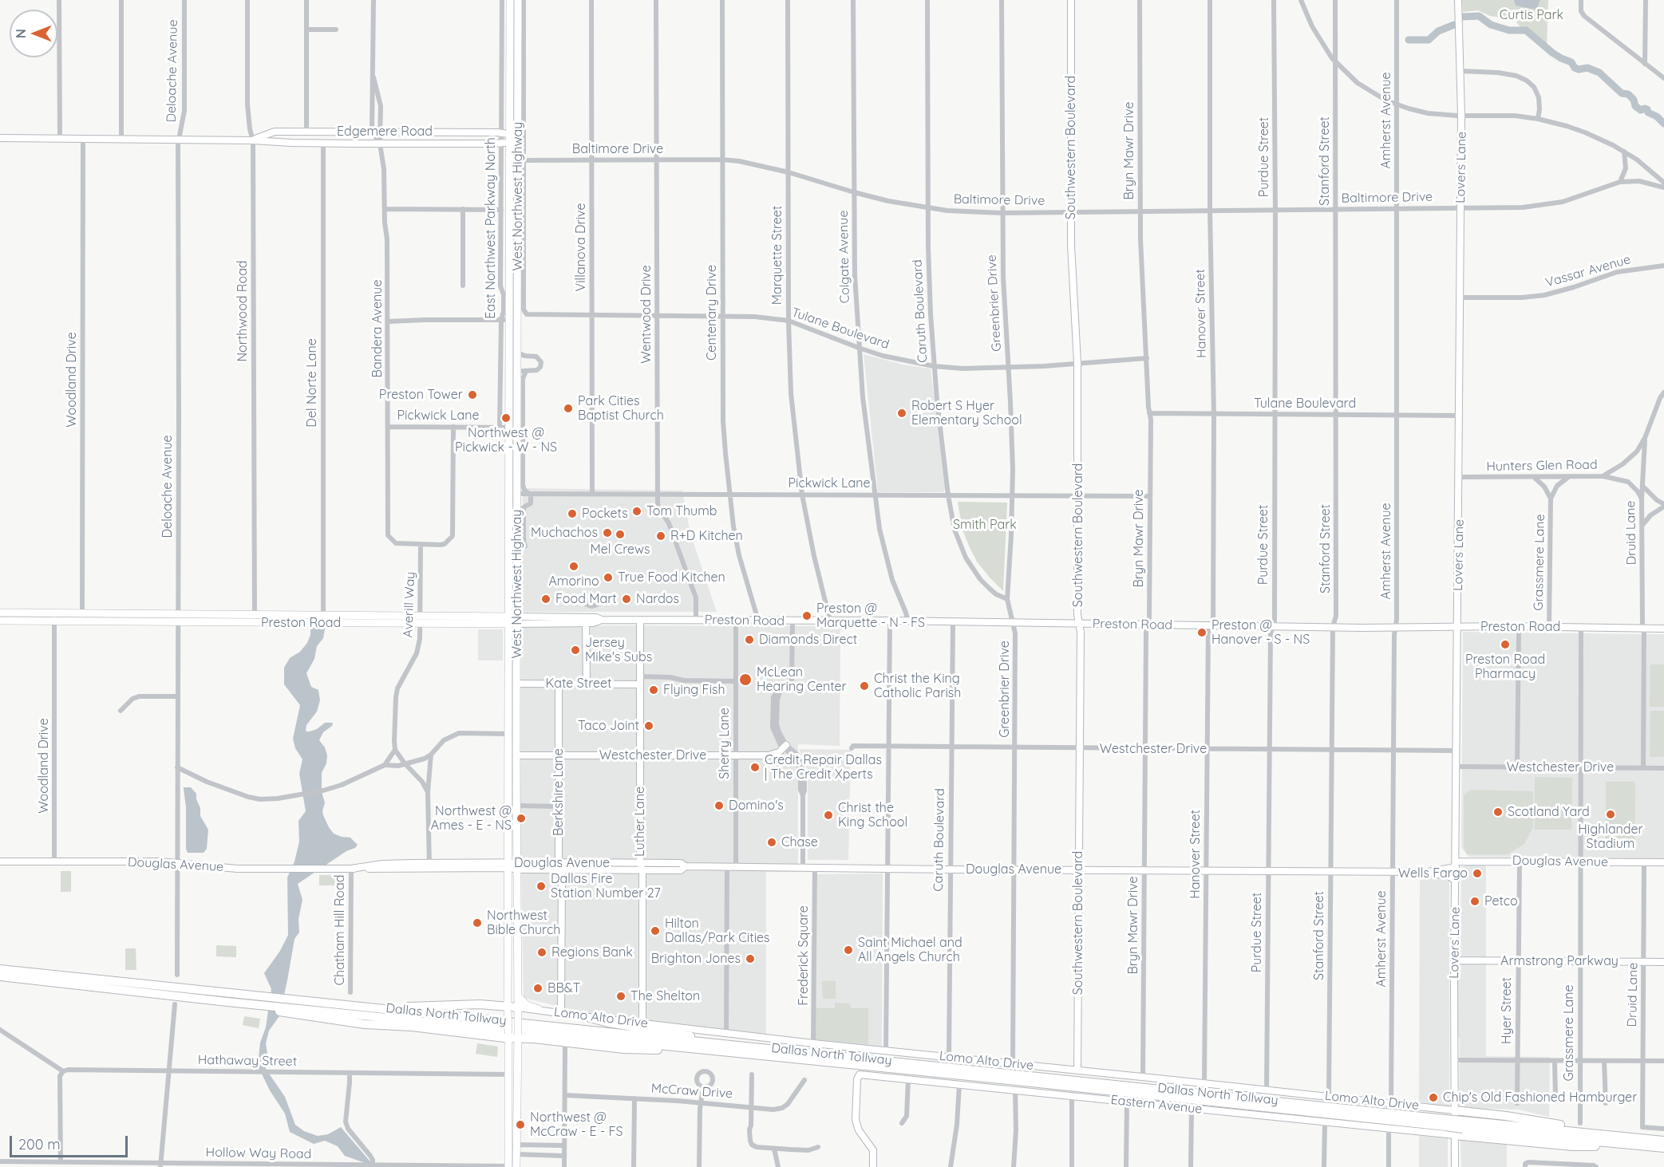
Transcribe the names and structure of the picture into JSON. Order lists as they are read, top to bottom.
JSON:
{
  "streets": {
    "highway": ["Dallas North Tollway"],
    "main road": ["West Northwest Highway", "Preston Road"],
    "street": [
      "Deloache Avenue",
      "Amherst Avenue",
      "Edgemere Road",
      "Southwestern Boulevard",
      "Baltimore Drive",
      "Bryn Mawr Drive",
      "Purdue Street",
      "Stanford Street",
      "Lovers Lane",
      "East Northwest Parkway North",
      "Villanova Drive",
      "Marquette Street",
      "Colgate Avenue",
      "Vassar Avenue",
      "Greenbrier Drive",
      "Northwood Road",
      "Caruth Boulevard",
      "Centenary Drive",
      "Hanover Street",
      "Wentwood Drive",
      "Bandera Avenue",
      "Tulane Boulevard",
      "Woodland Drive",
      "Del Norte Lane",
      "Pickwick Lane",
      "Hunters Glen Road",
      "Druid Lane",
      "Grassmere Lane",
      "Averill Way",
      "Kate Street",
      "Sherry Lane",
      "Westchester Drive",
      "Berkshire Lane",
      "Luther Lane",
      "Douglas Avenue",
      "Chatham Hill Road",
      "Frederick Square",
      "Armstrong Parkway",
      "Hyer Street",
      "Lomo Alto Drive",
      "Hathaway Street",
      "McCraw Drive",
      "Eastern Avenue",
      "Hollow Way Road"
    ]
  },
  "crossings": [
    ["Deloache Avenue", "Edgemere Road"],
    ["Deloache Avenue", "Preston Road"],
    ["Deloache Avenue", "Douglas Avenue"],
    ["Amherst Avenue", "Baltimore Drive"],
    ["Amherst Avenue", "Tulane Boulevard"],
    ["Amherst Avenue", "Preston Road"],
    ["Amherst Avenue", "Westchester Drive"],
    ["Amherst Avenue", "Douglas Avenue"],
    ["Amherst Avenue", "Lomo Alto Drive"],
    ["Edgemere Road", "West Northwest Highway"],
    ["Edgemere Road", "East Northwest Parkway North"],
    ["Edgemere Road", "Northwood Road"],
    ["Edgemere Road", "Bandera Avenue"],
    ["Edgemere Road", "Woodland Drive"],
    ["Edgemere Road", "Del Norte Lane"],
    ["Southwestern Boulevard", "Baltimore Drive"],
    ["Southwestern Boulevard", "Tulane Boulevard"],
    ["Southwestern Boulevard", "Pickwick Lane"],
    ["Southwestern Boulevard", "Preston Road"],
    ["Southwestern Boulevard", "Westchester Drive"],
    ["Southwestern Boulevard", "Douglas Avenue"],
    ["Southwestern Boulevard", "Lomo Alto Drive"],
    ["Baltimore Drive", "Bryn Mawr Drive"],
    ["Baltimore Drive", "Purdue Street"],
    ["Baltimore Drive", "Stanford Street"],
    ["Baltimore Drive", "Lovers Lane"],
    ["Baltimore Drive", "Villanova Drive"],
    ["Baltimore Drive", "Marquette Street"],
    ["Baltimore Drive", "Colgate Avenue"],
    ["Baltimore Drive", "Greenbrier Drive"],
    ["Baltimore Drive", "Caruth Boulevard"],
    ["Baltimore Drive", "Centenary Drive"],
    ["Baltimore Drive", "Hanover Street"],
    ["Baltimore Drive", "Wentwood Drive"],
    ["Baltimore Drive", "Tulane Boulevard"],
    ["Bryn Mawr Drive", "Tulane Boulevard"],
    ["Bryn Mawr Drive", "Pickwick Lane"],
    ["Bryn Mawr Drive", "Preston Road"],
    ["Bryn Mawr Drive", "Westchester Drive"],
    ["Bryn Mawr Drive", "Douglas Avenue"],
    ["Bryn Mawr Drive", "Lomo Alto Drive"],
    ["Purdue Street", "Tulane Boulevard"],
    ["Purdue Street", "Preston Road"],
    ["Purdue Street", "Westchester Drive"],
    ["Purdue Street", "Douglas Avenue"],
    ["Purdue Street", "Lomo Alto Drive"],
    ["Stanford Street", "Tulane Boulevard"],
    ["Stanford Street", "Preston Road"],
    ["Stanford Street", "Westchester Drive"],
    ["Stanford Street", "Douglas Avenue"],
    ["Stanford Street", "Lomo Alto Drive"],
    ["Lovers Lane", "Vassar Avenue"],
    ["Lovers Lane", "Tulane Boulevard"],
    ["Lovers Lane", "Hunters Glen Road"],
    ["Lovers Lane", "Preston Road"],
    ["Lovers Lane", "Westchester Drive"],
    ["Lovers Lane", "Douglas Avenue"],
    ["Lovers Lane", "Armstrong Parkway"],
    ["Lovers Lane", "Lomo Alto Drive"],
    ["Lovers Lane", "Eastern Avenue"],
    ["West Northwest Highway", "Pickwick Lane"],
    ["West Northwest Highway", "Preston Road"],
    ["West Northwest Highway", "Kate Street"],
    ["West Northwest Highway", "Westchester Drive"],
    ["West Northwest Highway", "Douglas Avenue"],
    ["West Northwest Highway", "Lomo Alto Drive"],
    ["West Northwest Highway", "Hathaway Street"],
    ["West Northwest Highway", "Hollow Way Road"],
    ["East Northwest Parkway North", "Pickwick Lane"],
    ["Villanova Drive", "Tulane Boulevard"],
    ["Villanova Drive", "Pickwick Lane"],
    ["Marquette Street", "Tulane Boulevard"],
    ["Marquette Street", "Pickwick Lane"],
    ["Marquette Street", "Preston Road"],
    ["Colgate Avenue", "Tulane Boulevard"],
    ["Colgate Avenue", "Pickwick Lane"],
    ["Colgate Avenue", "Preston Road"],
    ["Greenbrier Drive", "Caruth Boulevard"],
    ["Greenbrier Drive", "Tulane Boulevard"],
    ["Greenbrier Drive", "Pickwick Lane"],
    ["Greenbrier Drive", "Preston Road"],
    ["Greenbrier Drive", "Westchester Drive"],
    ["Greenbrier Drive", "Douglas Avenue"],
    ["Greenbrier Drive", "Lomo Alto Drive"],
    ["Northwood Road", "Preston Road"],
    ["Caruth Boulevard", "Tulane Boulevard"],
    ["Caruth Boulevard", "Pickwick Lane"],
    ["Caruth Boulevard", "Preston Road"],
    ["Caruth Boulevard", "Westchester Drive"],
    ["Caruth Boulevard", "Douglas Avenue"],
    ["Caruth Boulevard", "Lomo Alto Drive"],
    ["Centenary Drive", "Tulane Boulevard"],
    ["Centenary Drive", "Pickwick Lane"],
    ["Centenary Drive", "Preston Road"],
    ["Hanover Street", "Tulane Boulevard"],
    ["Hanover Street", "Preston Road"],
    ["Hanover Street", "Westchester Drive"],
    ["Hanover Street", "Douglas Avenue"],
    ["Hanover Street", "Lomo Alto Drive"],
    ["Wentwood Drive", "Tulane Boulevard"],
    ["Wentwood Drive", "Pickwick Lane"],
    ["Wentwood Drive", "Preston Road"],
    ["Bandera Avenue", "Pickwick Lane"],
    ["Bandera Avenue", "Averill Way"],
    ["Woodland Drive", "Preston Road"],
    ["Woodland Drive", "Douglas Avenue"],
    ["Del Norte Lane", "Preston Road"],
    ["Hunters Glen Road", "Druid Lane"],
    ["Hunters Glen Road", "Grassmere Lane"],
    ["Druid Lane", "Preston Road"],
    ["Druid Lane", "Westchester Drive"],
    ["Druid Lane", "Douglas Avenue"],
    ["Druid Lane", "Armstrong Parkway"],
    ["Grassmere Lane", "Preston Road"],
    ["Grassmere Lane", "Westchester Drive"],
    ["Grassmere Lane", "Douglas Avenue"],
    ["Grassmere Lane", "Armstrong Parkway"],
    ["Averill Way", "Preston Road"],
    ["Preston Road", "Sherry Lane"],
    ["Preston Road", "Luther Lane"],
    ["Kate Street", "Sherry Lane"],
    ["Kate Street", "Berkshire Lane"],
    ["Kate Street", "Luther Lane"],
    ["Sherry Lane", "Westchester Drive"],
    ["Sherry Lane", "Douglas Avenue"],
    ["Westchester Drive", "Berkshire Lane"],
    ["Westchester Drive", "Luther Lane"],
    ["Berkshire Lane", "Douglas Avenue"],
    ["Berkshire Lane", "Lomo Alto Drive"],
    ["Luther Lane", "Douglas Avenue"],
    ["Luther Lane", "Lomo Alto Drive"],
    ["Douglas Avenue", "Chatham Hill Road"],
    ["Douglas Avenue", "Frederick Square"],
    ["Douglas Avenue", "Hyer Street"],
    ["Frederick Square", "Lomo Alto Drive"],
    ["Armstrong Parkway", "Hyer Street"]
  ],
  "parks": ["Curtis Park", "Smith Park"],
  "places": [
    "Preston Tower",
    "Park Cities Baptist Church",
    "Robert S Hyer Elementary School",
    "Northwest @ Pickwick - W - NS",
    "Tom Thumb",
    "Pockets",
    "Muchachos",
    "Mel Crews",
    "R+D Kitchen",
    "Amorino",
    "True Food Kitchen",
    "Food Mart",
    "Nardos",
    "Preston @ Marquette - N - FS",
    "Preston @ Hanover - S - NS",
    "Diamonds Direct",
    "Preston Road Pharmacy",
    "Jersey Mike's Subs",
    "McLean Hearing Center",
    "Christ the King Catholic Parish",
    "Flying Fish",
    "Taco Joint",
    "Credit Repair Dallas | The Credit Xperts",
    "Domino's",
    "Scotland Yard",
    "Highlander Stadium",
    "Christ the King School",
    "Northwest @ Ames - E - NS",
    "Chase",
    "Wells Fargo",
    "Dallas Fire Station Number 27",
    "Petco",
    "Northwest Bible Church",
    "Hilton Dallas/Park Cities",
    "Saint Michael and All Angels Church",
    "Regions Bank",
    "Brighton Jones",
    "BB&T",
    "The Shelton",
    "Chip's Old Fashioned Hamburger",
    "Northwest @ McCraw - E - FS"
  ],
  "scale_bar": "200 m",
  "north": "left"
}
